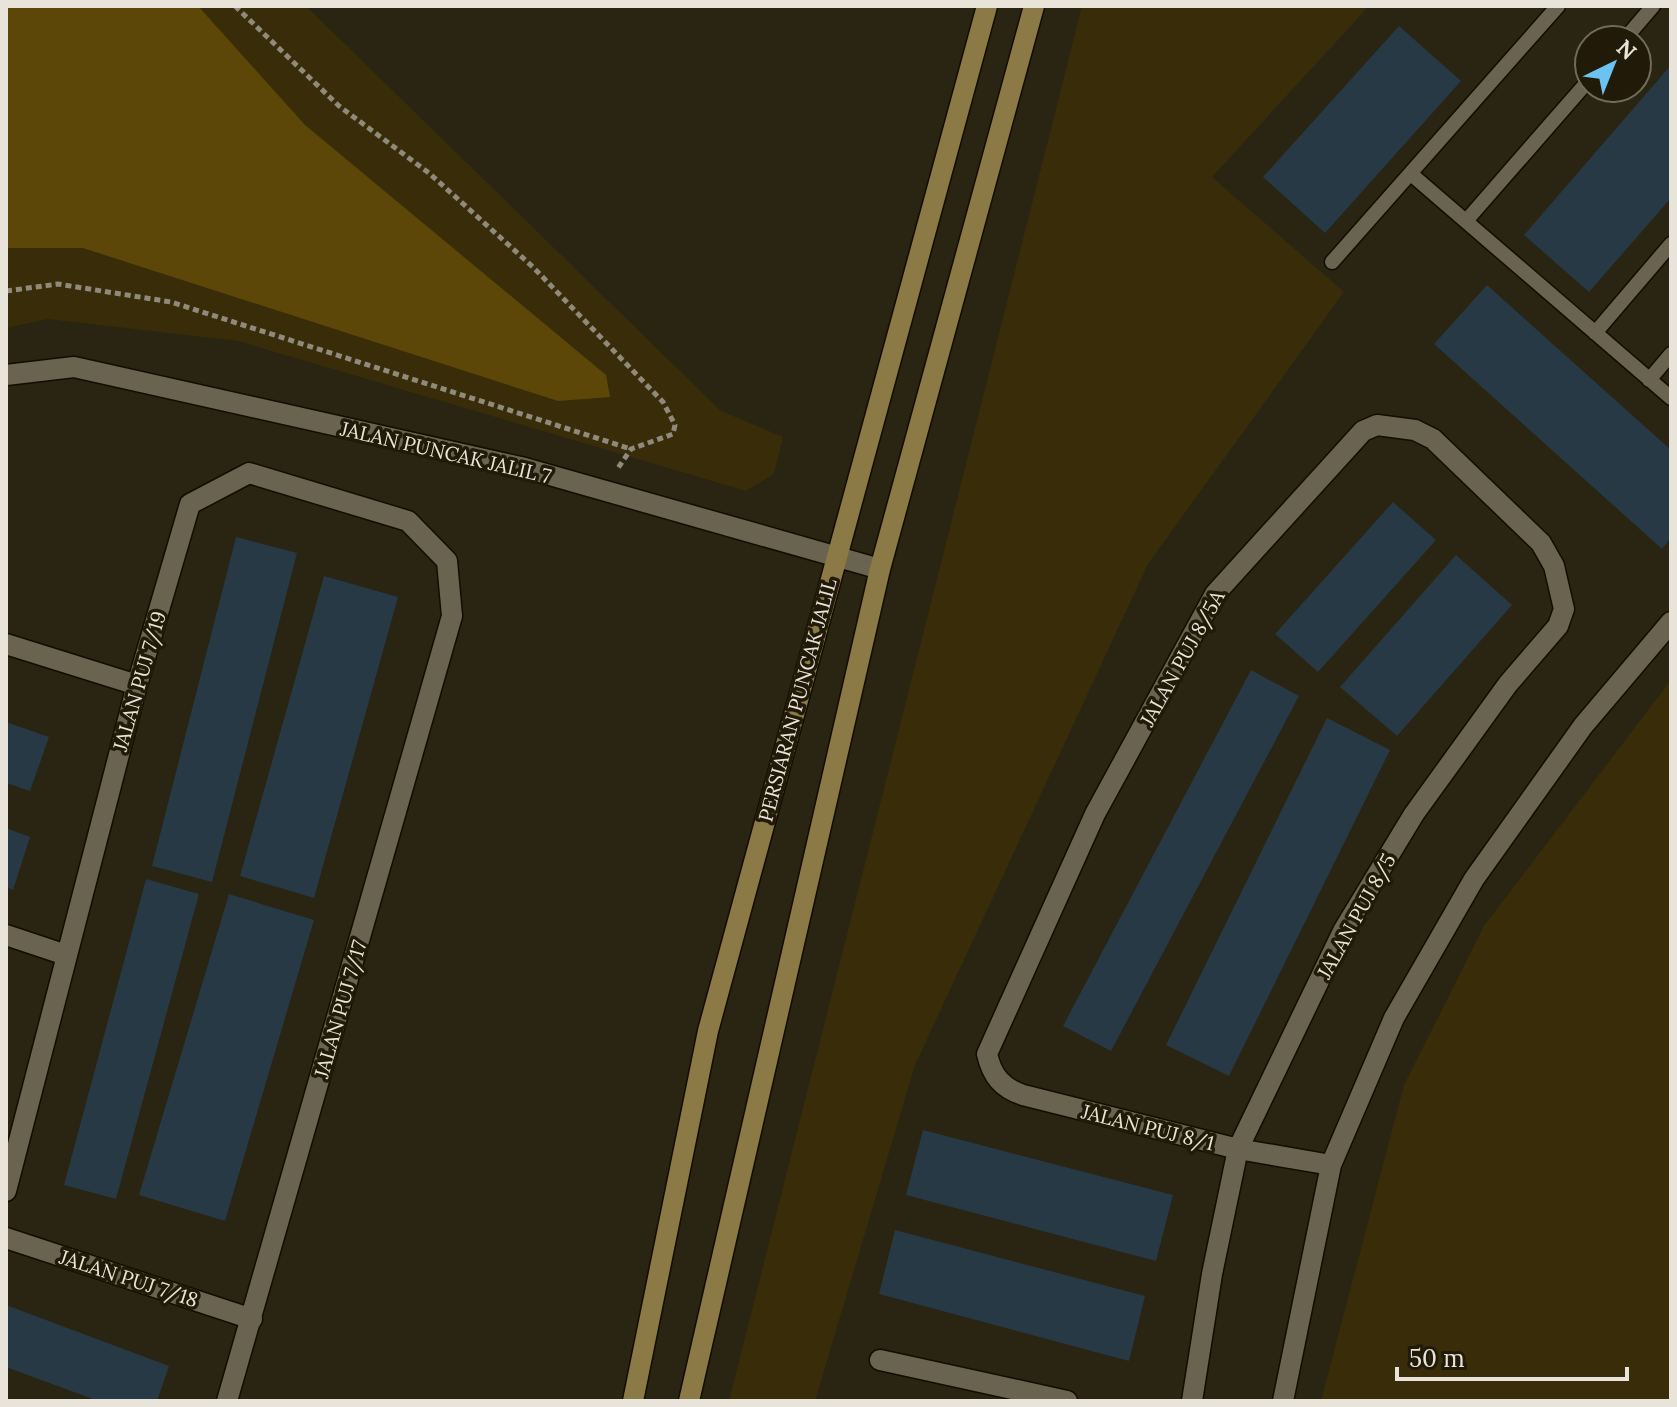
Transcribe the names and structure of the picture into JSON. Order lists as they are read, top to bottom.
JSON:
{
  "streets": {
    "main road": ["PERSIARAN PUNCAK JALIL"],
    "street": [
      "JALAN PUNCAK JALIL 7",
      "JALAN PUJ 8/5A",
      "JALAN PUJ 7/19",
      "JALAN PUJ 8/5",
      "JALAN PUJ 7/17",
      "JALAN PUJ 8/1",
      "JALAN PUJ 7/18"
    ]
  },
  "crossings": [
    ["JALAN PUNCAK JALIL 7", "PERSIARAN PUNCAK JALIL"],
    ["JALAN PUJ 8/5A", "JALAN PUJ 8/5"],
    ["JALAN PUJ 8/5A", "JALAN PUJ 8/1"],
    ["JALAN PUJ 7/19", "JALAN PUJ 7/17"],
    ["JALAN PUJ 8/5", "JALAN PUJ 8/1"],
    ["JALAN PUJ 7/17", "JALAN PUJ 7/18"]
  ],
  "scale_bar": "50 m",
  "north": "top right"
}
